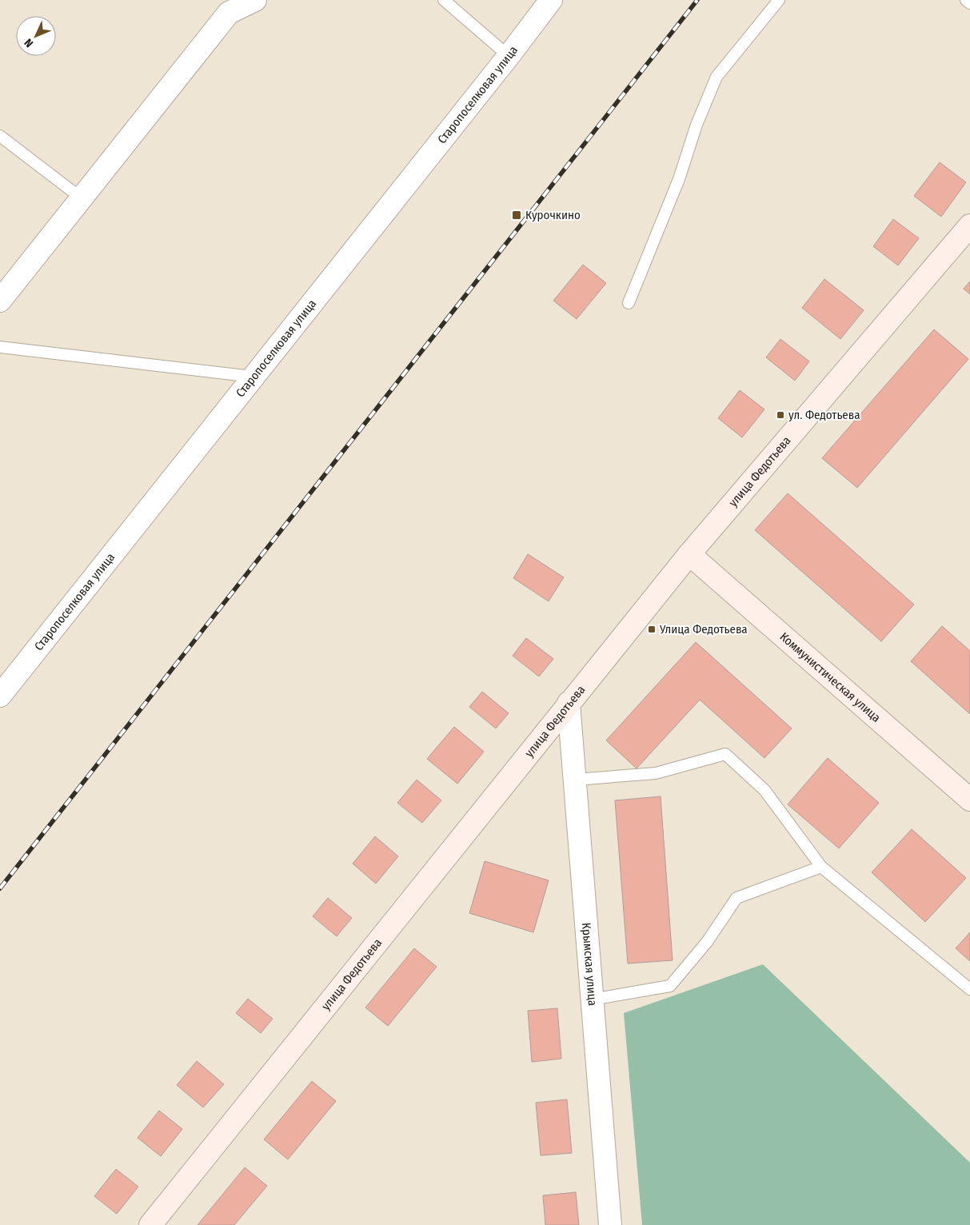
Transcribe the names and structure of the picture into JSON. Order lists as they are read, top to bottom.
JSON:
{
  "streets": {
    "main road": ["улица Федотьева", "Коммунистическая улица"],
    "street": ["Старопоселковая улица", "Крымская улица"]
  },
  "crossings": [
    ["улица Федотьева", "Коммунистическая улица"],
    ["улица Федотьева", "Крымская улица"]
  ],
  "places": {
    "transit": ["Курочкино", "ул. Федотьева", "Улица Федотьева"]
  },
  "north": "bottom left"
}
